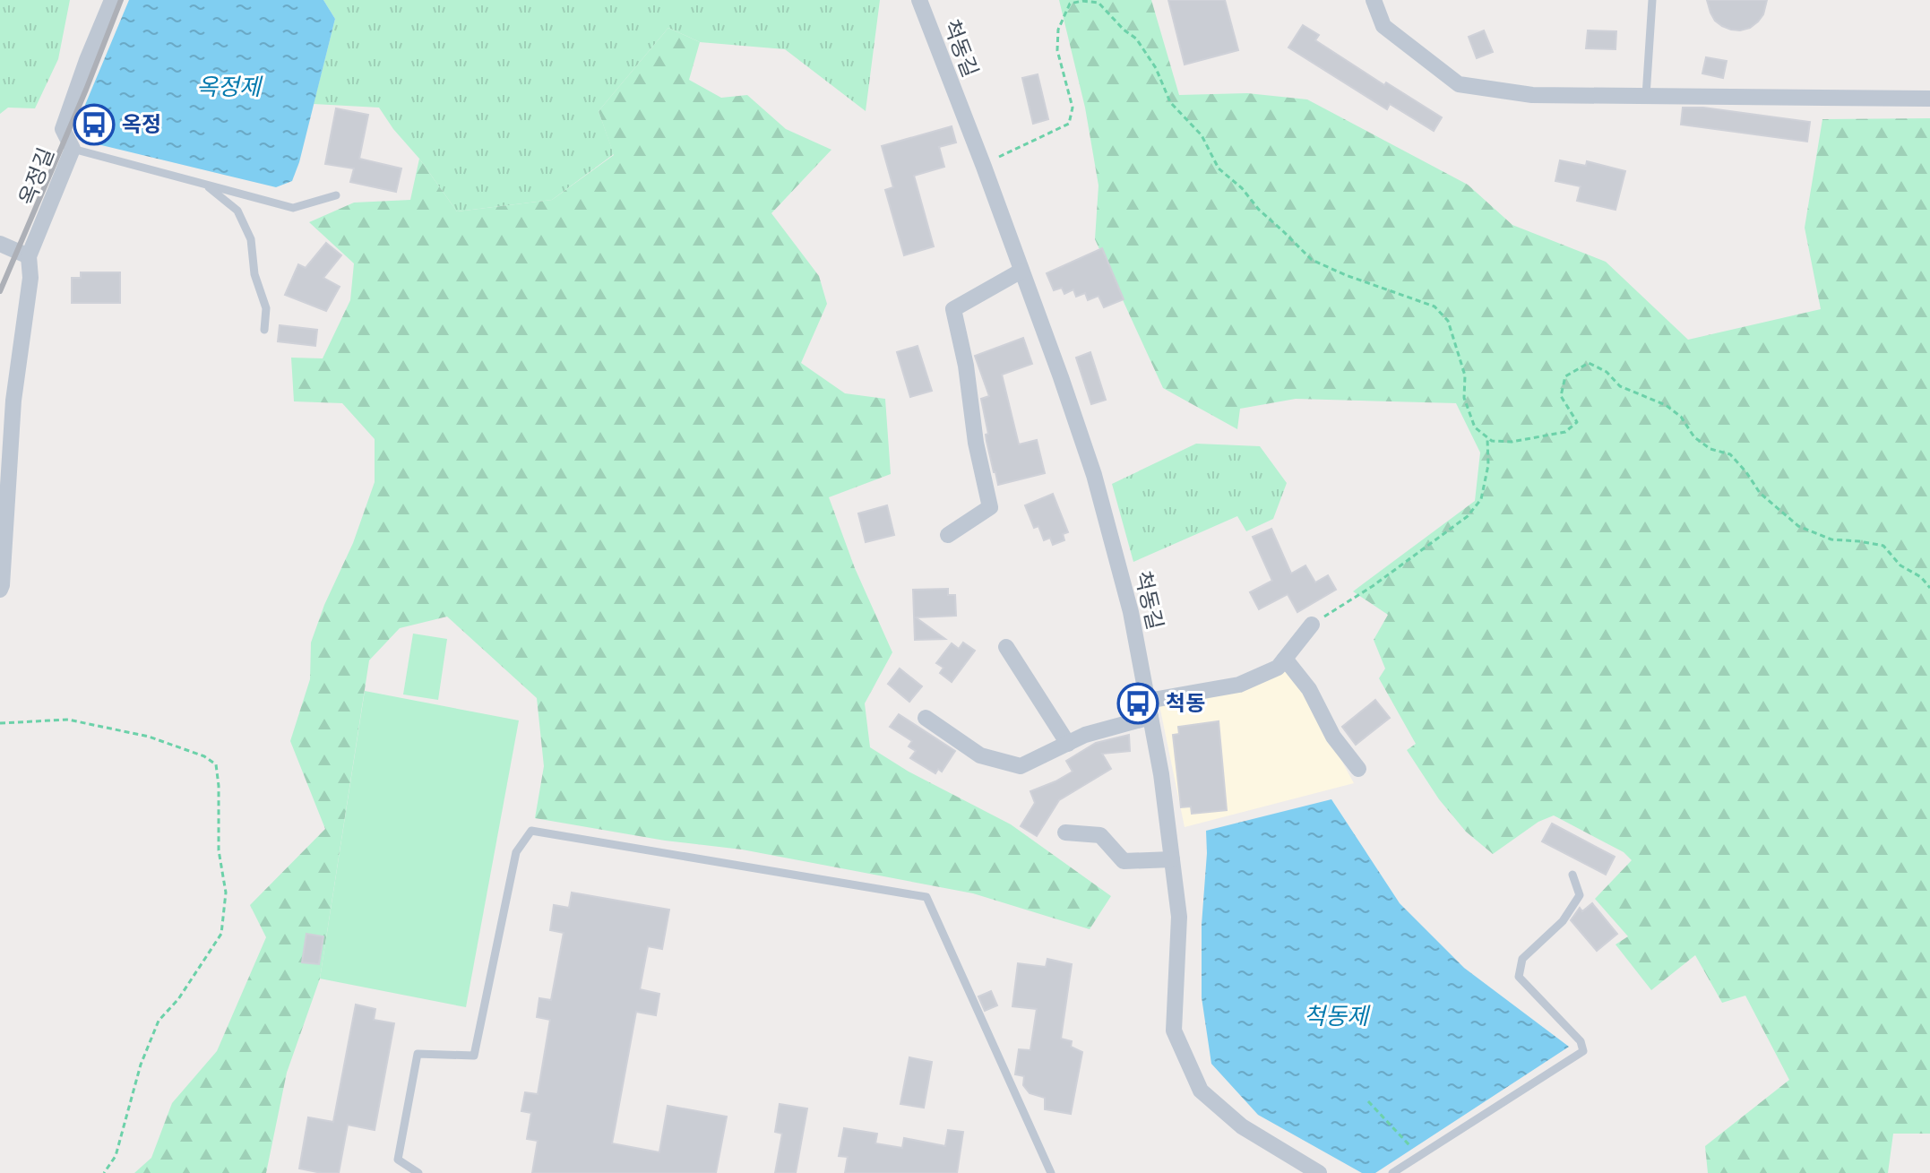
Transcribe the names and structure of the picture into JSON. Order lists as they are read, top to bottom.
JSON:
{
  "streets": {
    "street": ["척동길", "옥정길"]
  },
  "water": ["옥정제", "척동제"],
  "places": {
    "bus stop": ["옥정", "척동"]
  }
}
